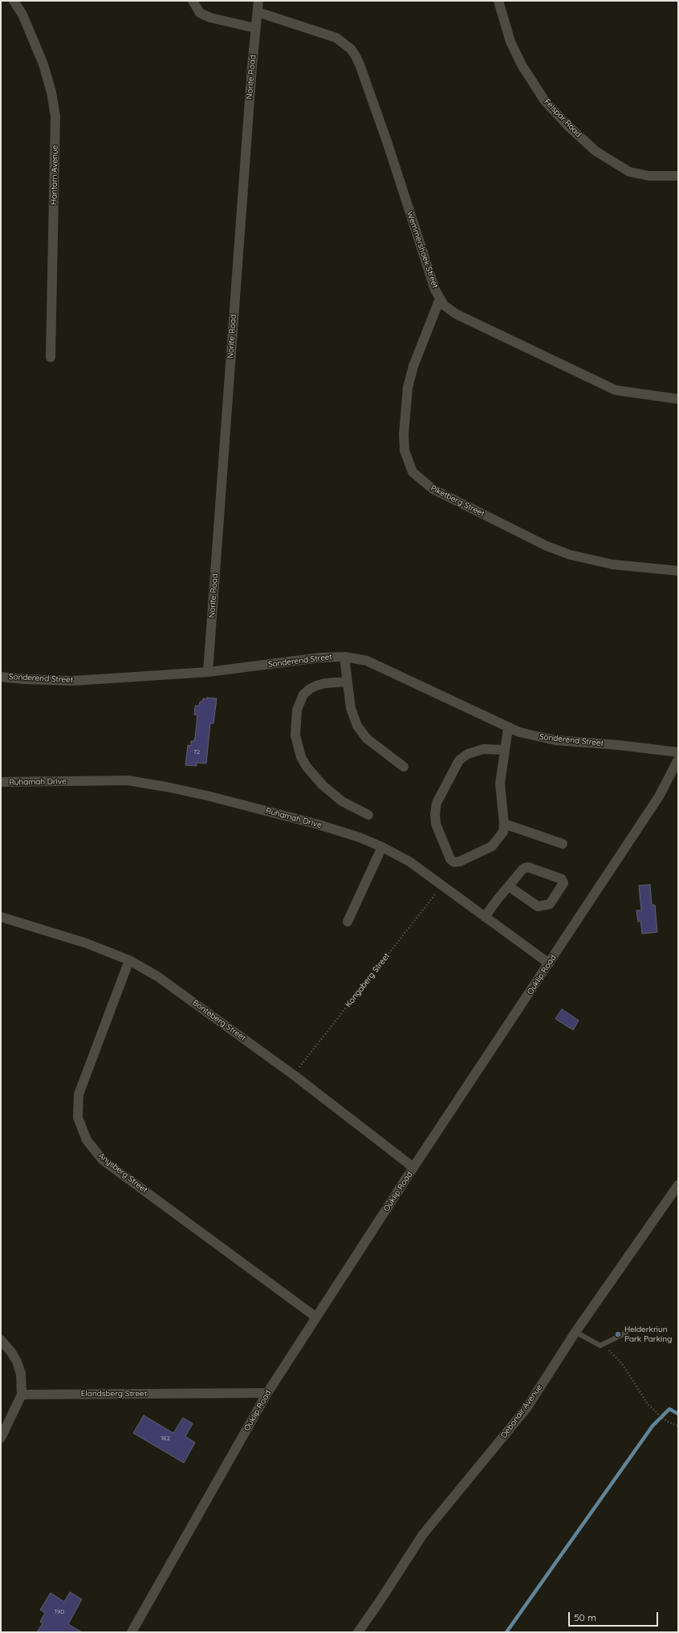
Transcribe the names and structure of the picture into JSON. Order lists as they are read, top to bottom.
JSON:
{
  "streets": {
    "street": [
      "Norite Road",
      "Felspar Road",
      "Hantam Avenue",
      "Wemmershoek Street",
      "Piketberg Street",
      "Sonderend Street",
      "Ruhamah Drive",
      "Ouklip Road",
      "Bonteberg Street",
      "Anysberg Street",
      "Elandsberg Street",
      "Debonair Avenue"
    ],
    "path": ["Kongaberg Street"]
  },
  "crossings": [
    ["Norite Road", "Wemmershoek Street"],
    ["Norite Road", "Sonderend Street"],
    ["Wemmershoek Street", "Piketberg Street"],
    ["Ruhamah Drive", "Ouklip Road"],
    ["Ruhamah Drive", "Kongaberg Street"],
    ["Ouklip Road", "Bonteberg Street"],
    ["Ouklip Road", "Anysberg Street"],
    ["Ouklip Road", "Elandsberg Street"],
    ["Kongaberg Street", "Bonteberg Street"],
    ["Bonteberg Street", "Anysberg Street"]
  ],
  "places": ["Helderkriun Park Parking"],
  "house_numbers": ["72", "182", "190"],
  "scale_bar": "50 m"
}
